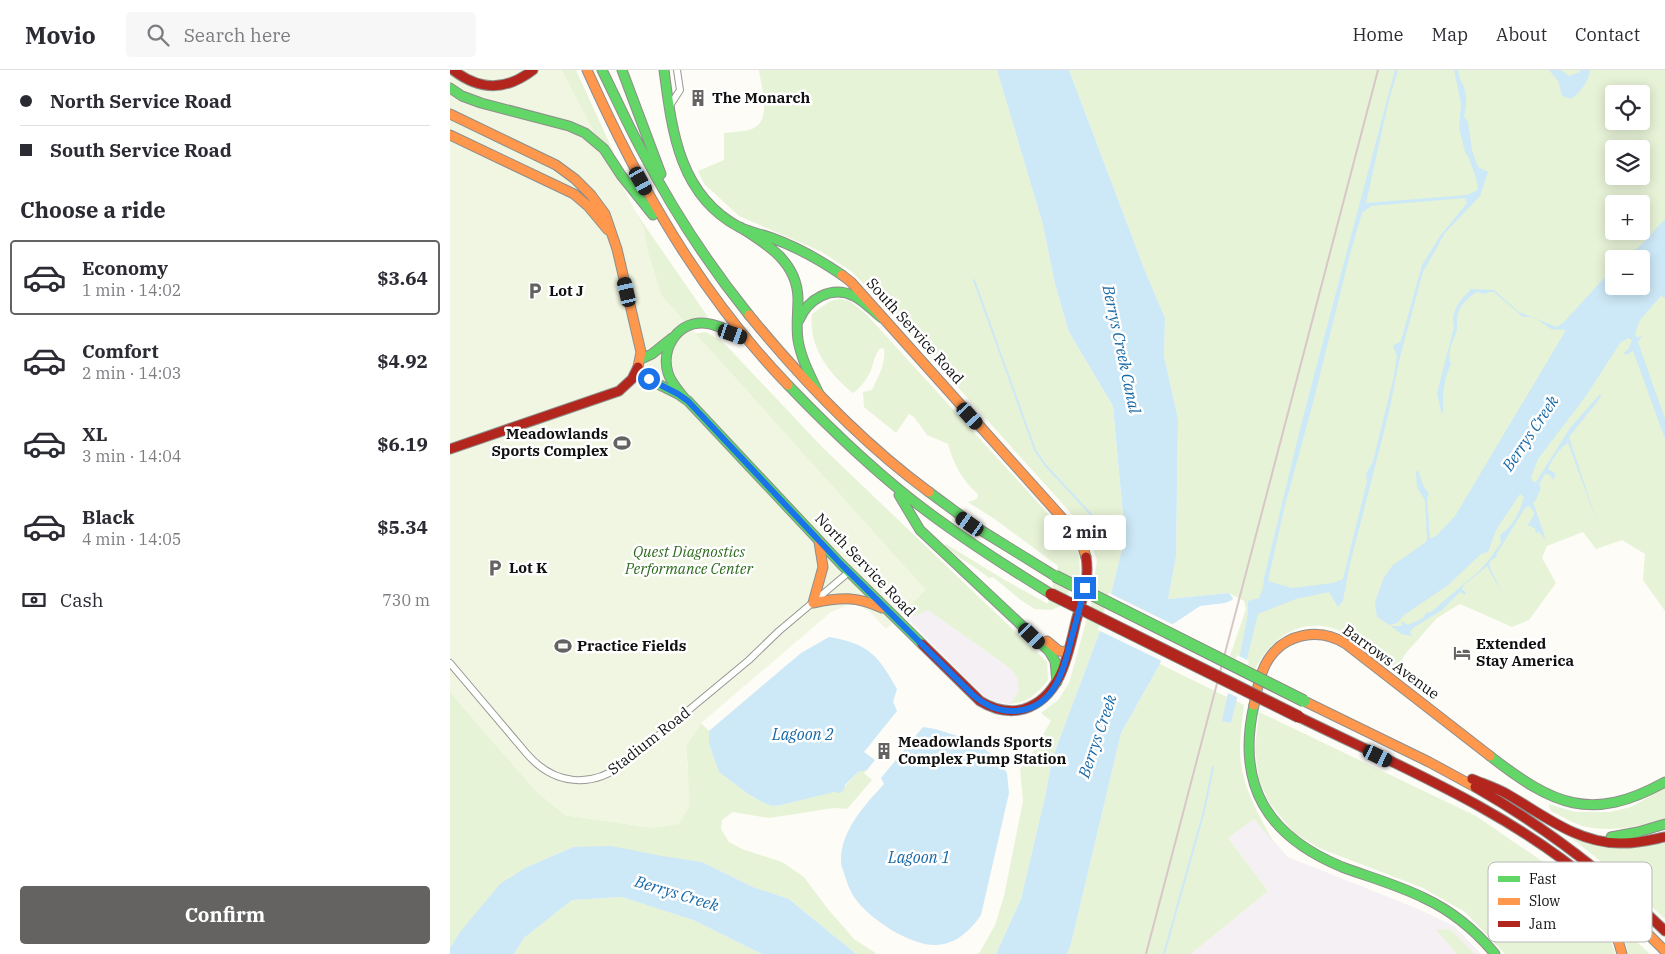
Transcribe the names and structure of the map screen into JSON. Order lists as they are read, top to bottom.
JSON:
{
  "streets": {
    "main road": ["South Service Road", "North Service Road", "Barrows Avenue"],
    "street": ["Stadium Road"]
  },
  "crossings": [
    ["South Service Road", "North Service Road"],
    ["North Service Road", "Stadium Road"]
  ],
  "water": [
    "Berrys Creek Canal",
    "Berrys Creek",
    "Lagoon 2",
    "Lagoon 1"
  ],
  "parks": ["Quest Diagnostics Performance Center"],
  "places": {
    "building": ["The Monarch", "Meadowlands Sports Complex Pump Station"],
    "parking": ["Lot J", "Lot K"],
    "sports": ["Meadowlands Sports Complex", "Practice Fields"],
    "hotel": ["Extended Stay America"]
  },
  "legend": ["Fast", "Slow", "Jam"],
  "page": {
    "header": "Movio",
    "search": "Search here",
    "nav": [
      "Home",
      "Map",
      "About",
      "Contact"
    ],
    "banner": ["North Service Road", "South Service Road"],
    "map_buttons": ["+", "−"],
    "heading": "Choose a ride",
    "list": [
      {
        "name": "Economy",
        "note": "1 min · 14:02",
        "value": "$3.64"
      },
      {
        "name": "Comfort",
        "note": "2 min · 14:03",
        "value": "$4.92"
      },
      {
        "name": "XL",
        "note": "3 min · 14:04",
        "value": "$6.19"
      },
      {
        "name": "Black",
        "note": "4 min · 14:05",
        "value": "$5.34"
      }
    ],
    "bubble": "2 min",
    "pay": ["Cash", "730 m"],
    "buttons": "Confirm"
  }
}
